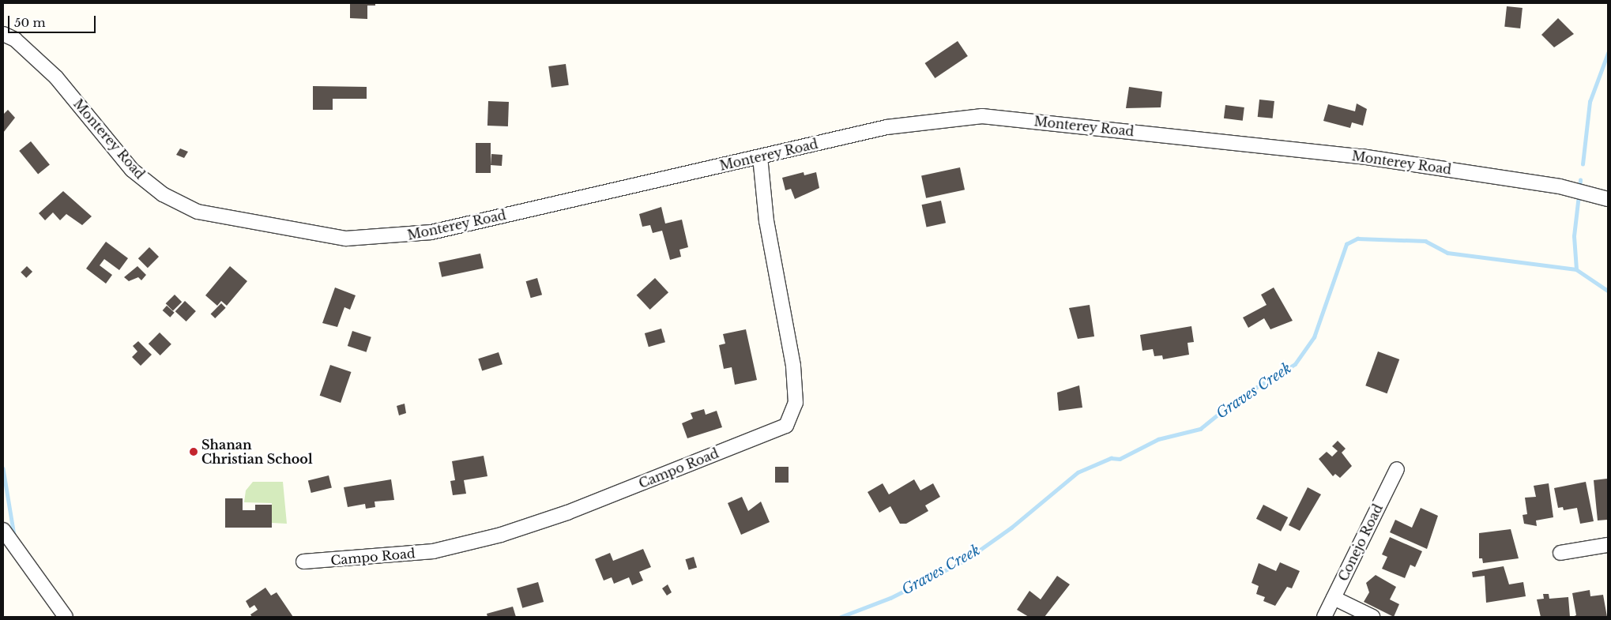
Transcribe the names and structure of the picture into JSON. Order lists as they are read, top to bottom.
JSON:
{
  "streets": {
    "street": ["Monterey Road", "Campo Road", "Conejo Road"]
  },
  "crossings": [
    ["Monterey Road", "Campo Road"]
  ],
  "water": ["Graves Creek"],
  "places": ["Shanan Christian School"],
  "scale_bar": "50 m"
}
